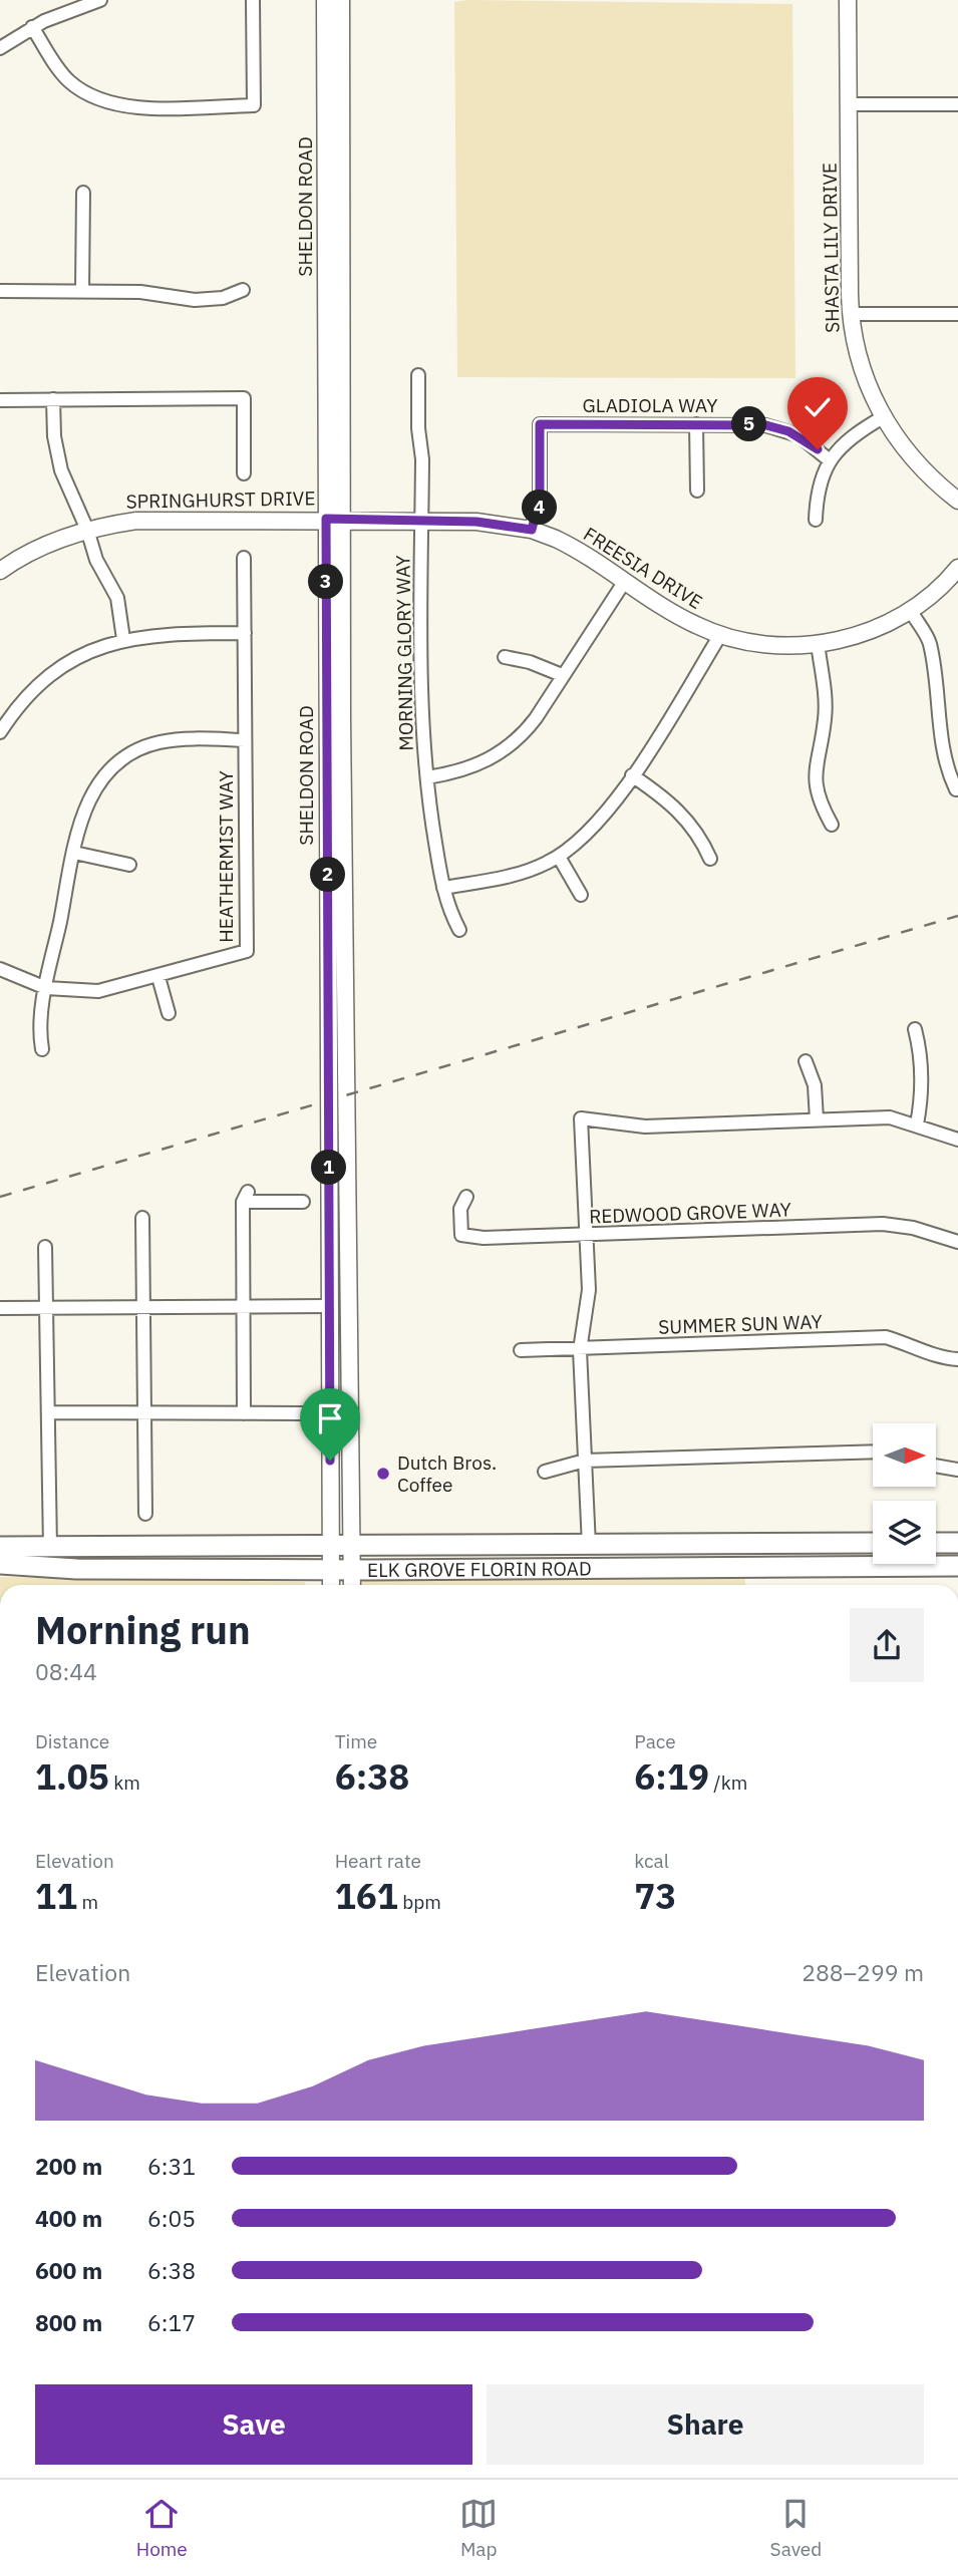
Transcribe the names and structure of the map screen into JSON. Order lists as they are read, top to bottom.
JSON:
{
  "streets": {
    "main road": [
      "SHELDON ROAD",
      "SHASTA LILY DRIVE",
      "SPRINGHURST DRIVE",
      "FREESIA DRIVE",
      "ELK GROVE FLORIN ROAD"
    ],
    "street": [
      "GLADIOLA WAY",
      "MORNING GLORY WAY",
      "HEATHERMIST WAY",
      "REDWOOD GROVE WAY",
      "SUMMER SUN WAY"
    ]
  },
  "crossings": [
    ["SHELDON ROAD", "SPRINGHURST DRIVE"],
    ["SHELDON ROAD", "FREESIA DRIVE"],
    ["SHELDON ROAD", "ELK GROVE FLORIN ROAD"],
    ["GLADIOLA WAY", "FREESIA DRIVE"],
    ["SPRINGHURST DRIVE", "FREESIA DRIVE"],
    ["FREESIA DRIVE", "MORNING GLORY WAY"]
  ],
  "places": ["Dutch Bros. Coffee"],
  "north": "right",
  "page": {
    "pins": [
      "5",
      "4",
      "3",
      "2",
      "1"
    ],
    "heading": ["Morning run", "08:44"],
    "stats": [
      ["Distance", "1.05 km"],
      ["Time", "6:38"],
      ["Pace", "6:19 /km"],
      ["Elevation", "11 m"],
      ["Heart rate", "161 bpm"],
      ["kcal", "73"]
    ],
    "chart": ["Elevation", "288–299 m"],
    "list": [
      {
        "name": "200 m",
        "note": "6:31"
      },
      {
        "name": "400 m",
        "note": "6:05"
      },
      {
        "name": "600 m",
        "note": "6:38"
      },
      {
        "name": "800 m",
        "note": "6:17"
      }
    ],
    "buttons": ["Save", "Share"],
    "tabs": ["Home", "Map", "Saved"]
  }
}
